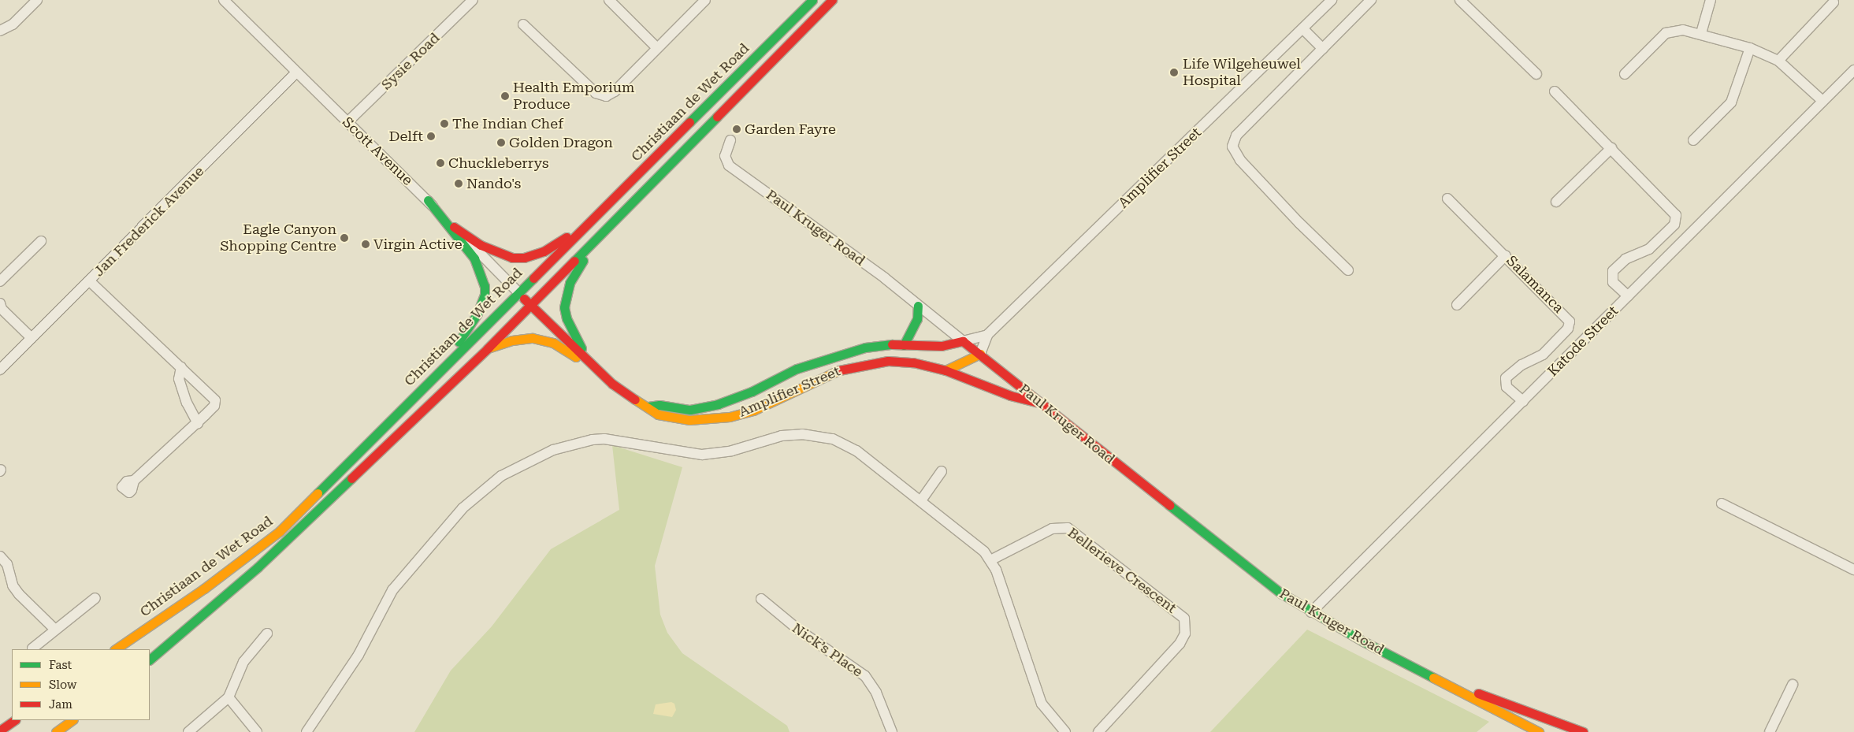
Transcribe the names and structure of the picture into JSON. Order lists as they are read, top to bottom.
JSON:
{
  "streets": {
    "main road": [
      "Christiaan de Wet Road",
      "Scott Avenue",
      "Amplifier Street",
      "Paul Kruger Road"
    ],
    "street": [
      "Sysie Road",
      "Jan Frederick Avenue",
      "Salamanca",
      "Katode Street",
      "Bellerieve Crescent",
      "Nick’s Place"
    ]
  },
  "crossings": [
    ["Sysie Road", "Scott Avenue"],
    ["Christiaan de Wet Road", "Scott Avenue"],
    ["Christiaan de Wet Road", "Amplifier Street"],
    ["Scott Avenue", "Amplifier Street"],
    ["Scott Avenue", "Jan Frederick Avenue"],
    ["Amplifier Street", "Paul Kruger Road"],
    ["Paul Kruger Road", "Katode Street"],
    ["Salamanca", "Katode Street"]
  ],
  "places": [
    "Life Wilgeheuwel Hospital",
    "Health Emporium Produce",
    "The Indian Chef",
    "Garden Fayre",
    "Delft",
    "Golden Dragon",
    "Chuckleberrys",
    "Nando's",
    "Eagle Canyon Shopping Centre",
    "Virgin Active"
  ],
  "legend": ["Fast", "Slow", "Jam"]
}
